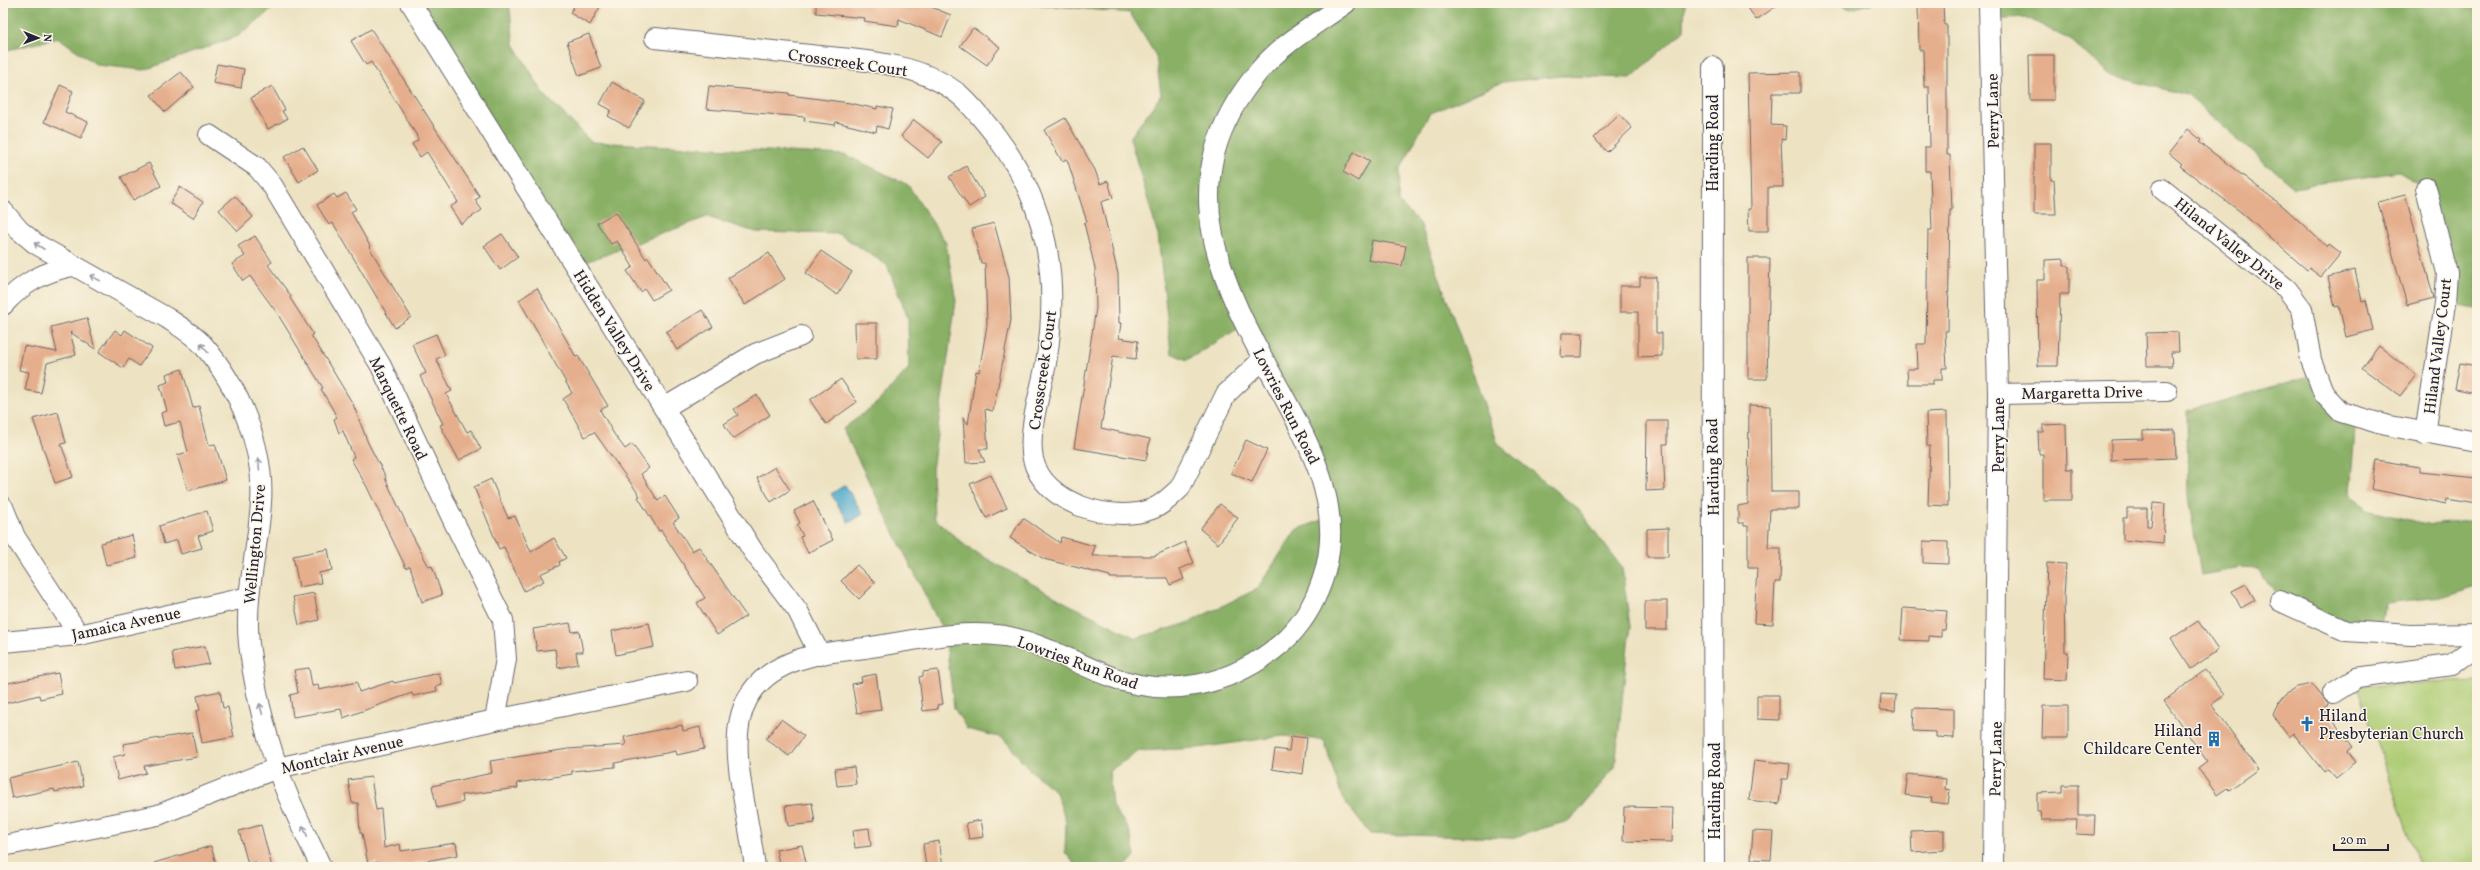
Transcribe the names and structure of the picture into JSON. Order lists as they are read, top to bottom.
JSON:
{
  "streets": {
    "street": [
      "Crosscreek Court",
      "Perry Lane",
      "Harding Road",
      "Hiland Valley Drive",
      "Hidden Valley Drive",
      "Hiland Valley Court",
      "Margaretta Drive",
      "Lowries Run Road",
      "Marquette Road",
      "Wellington Drive",
      "Jamaica Avenue",
      "Montclair Avenue"
    ]
  },
  "crossings": [
    ["Crosscreek Court", "Lowries Run Road"],
    ["Perry Lane", "Margaretta Drive"],
    ["Hiland Valley Drive", "Hiland Valley Court"],
    ["Hidden Valley Drive", "Lowries Run Road"],
    ["Marquette Road", "Montclair Avenue"],
    ["Wellington Drive", "Jamaica Avenue"],
    ["Wellington Drive", "Montclair Avenue"]
  ],
  "one_way": ["Wellington Drive"],
  "places": {
    "church": ["Hiland Presbyterian Church"],
    "building": ["Hiland Childcare Center"]
  },
  "scale_bar": "20 m",
  "north": "right"
}
